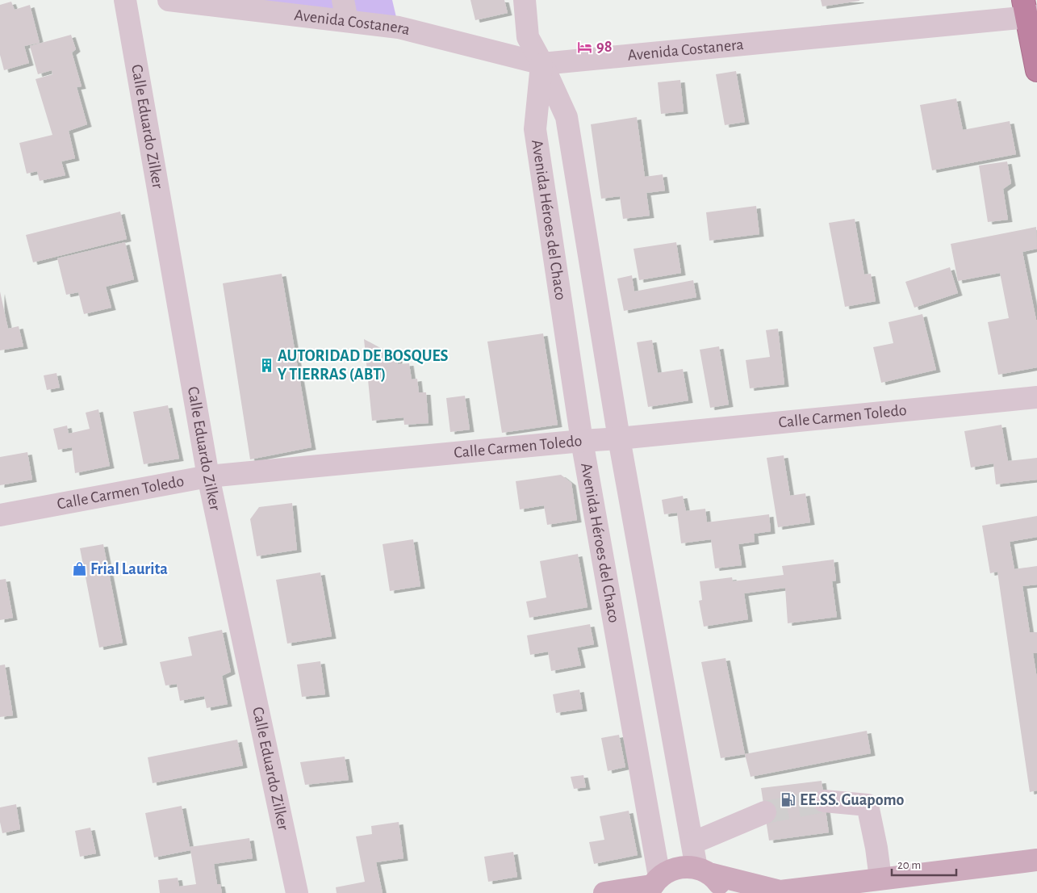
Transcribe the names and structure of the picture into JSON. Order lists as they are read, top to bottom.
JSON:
{
  "streets": {
    "street": [
      "Avenida Costanera",
      "Calle Eduardo Zilker",
      "Avenida Héroes del Chaco",
      "Calle Carmen Toledo"
    ]
  },
  "crossings": [
    ["Avenida Costanera", "Avenida Héroes del Chaco"],
    ["Calle Eduardo Zilker", "Calle Carmen Toledo"],
    ["Avenida Héroes del Chaco", "Calle Carmen Toledo"]
  ],
  "places": {
    "hotel": ["98"],
    "building": ["AUTORIDAD DE BOSQUES Y TIERRAS (ABT)"],
    "shop": ["Frial Laurita"],
    "fuel station": ["EE.SS. Guapomo"]
  },
  "scale_bar": "20 m"
}
